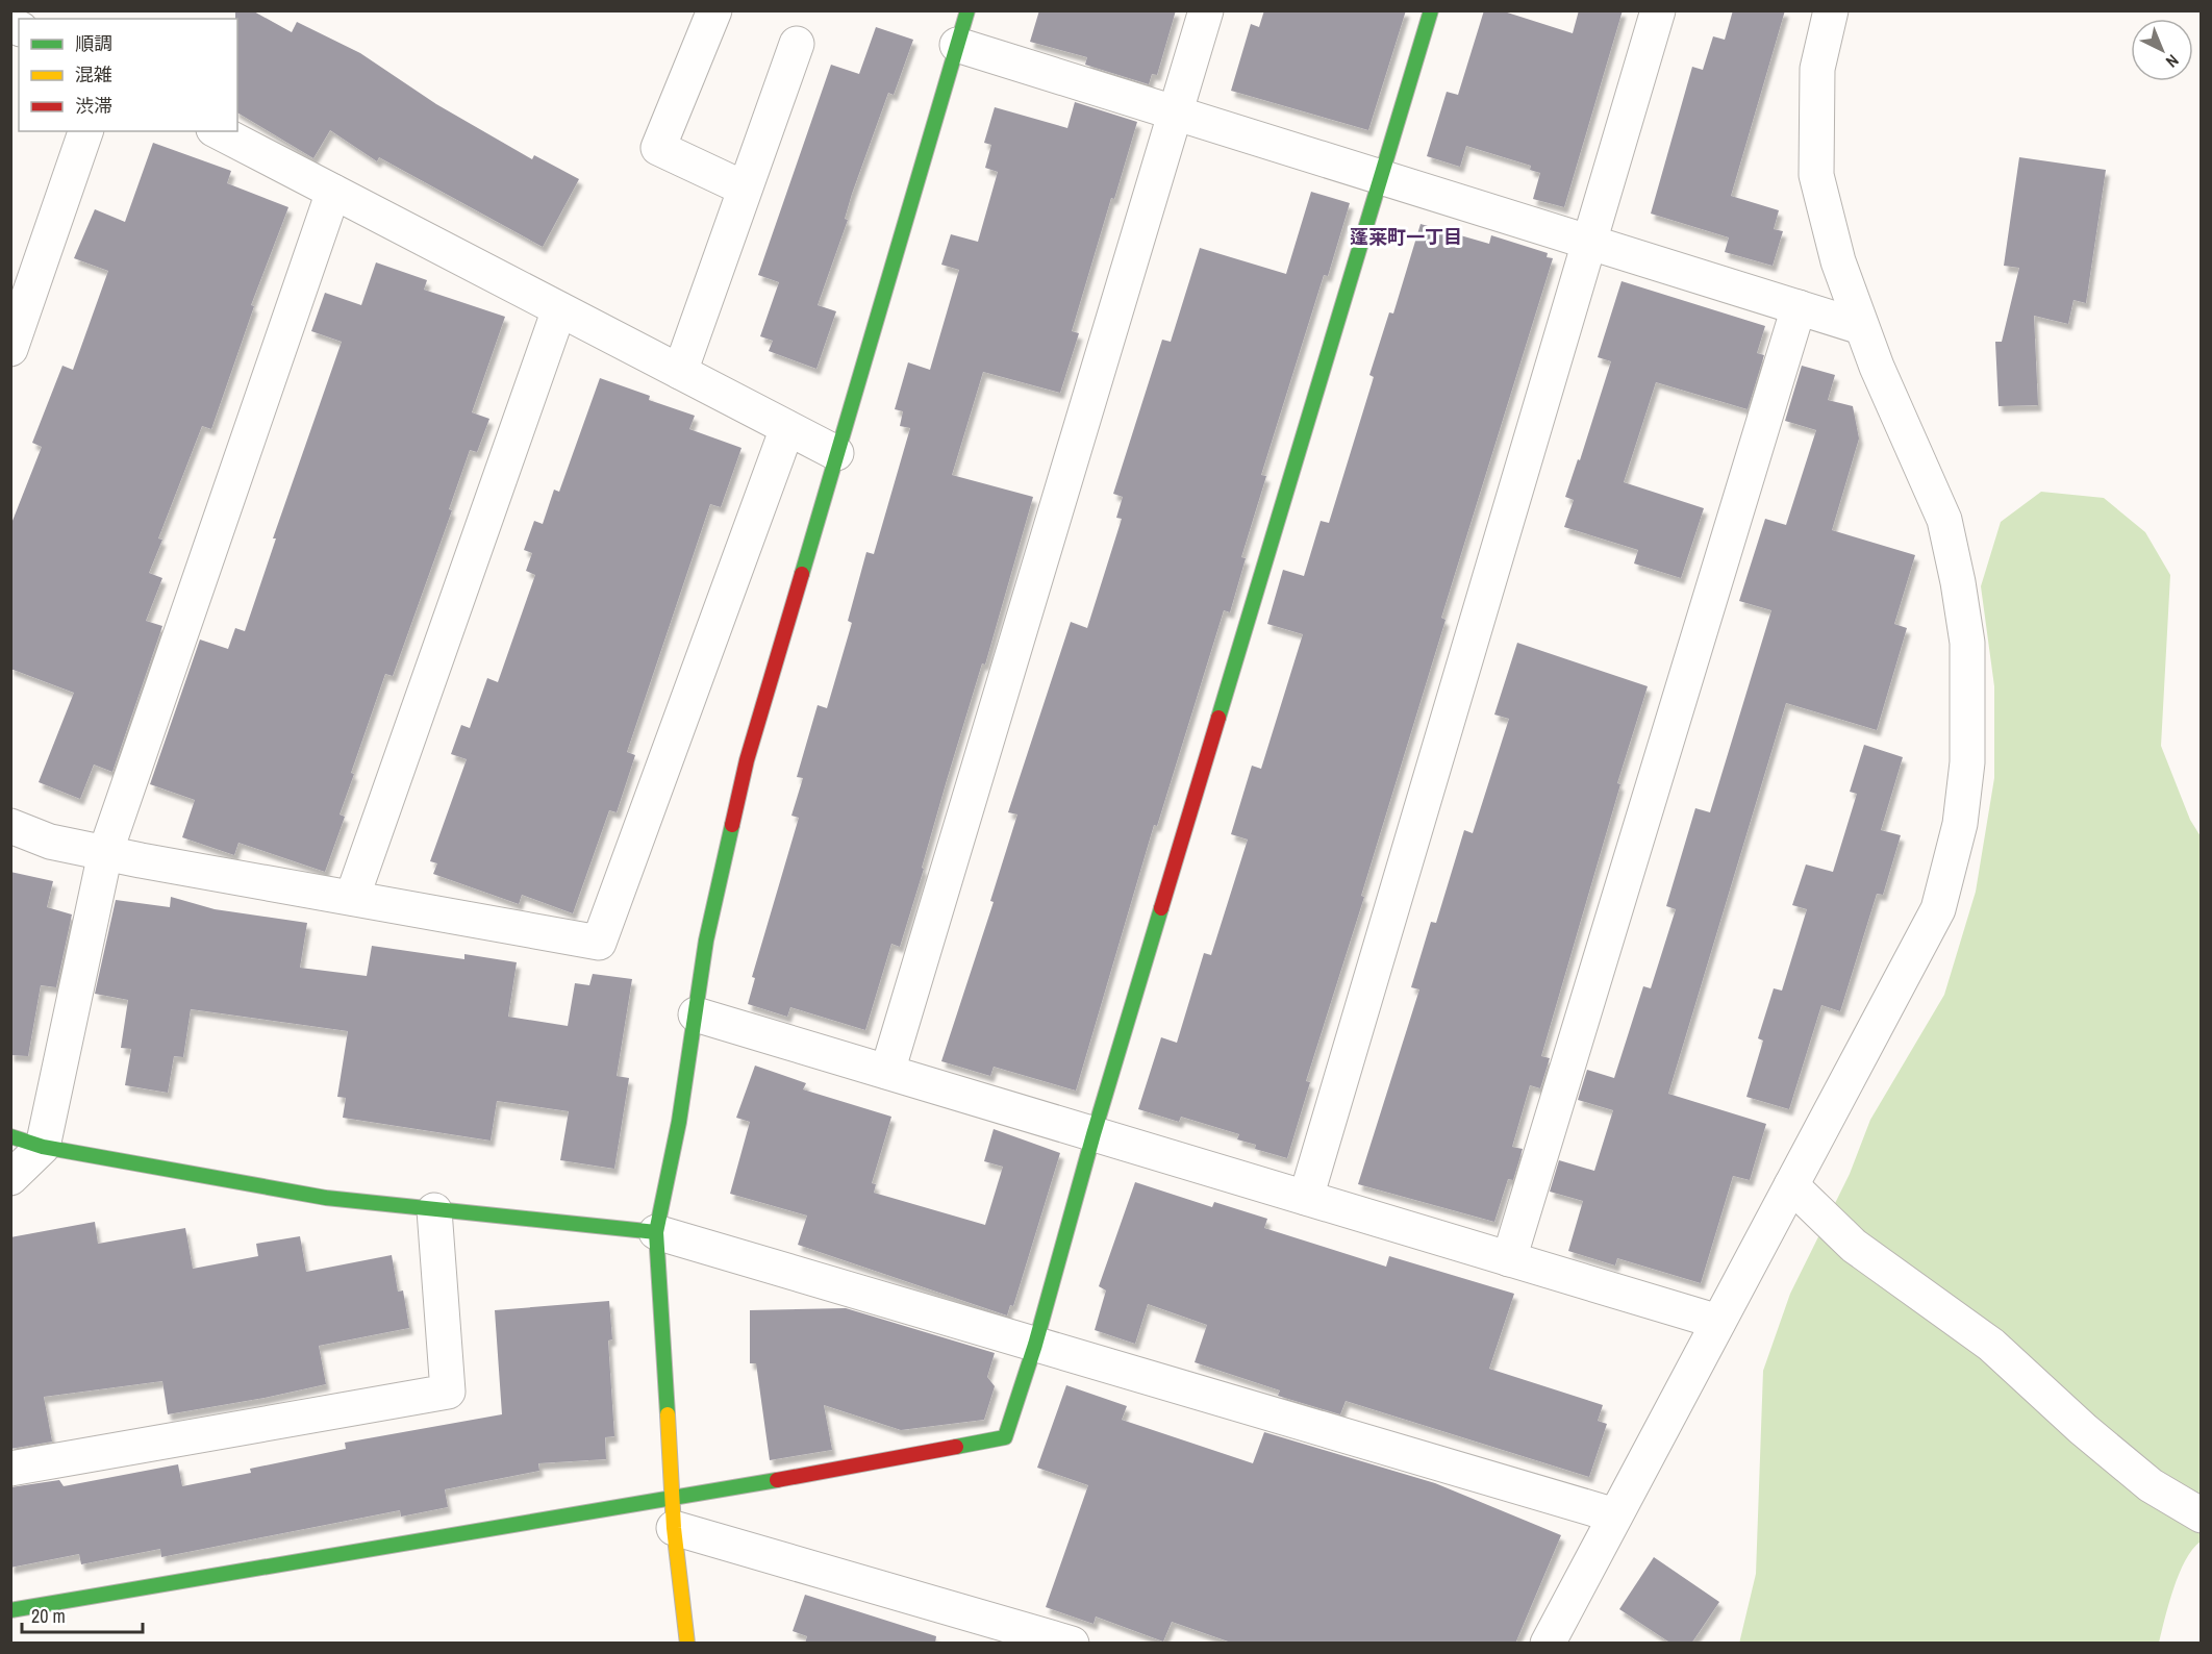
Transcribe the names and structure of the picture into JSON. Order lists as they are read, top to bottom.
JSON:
{
  "districts": ["蓬莱町一丁目"],
  "legend": ["順調", "混雑", "渋滞"],
  "scale_bar": "20 m",
  "north": "bottom right"
}
